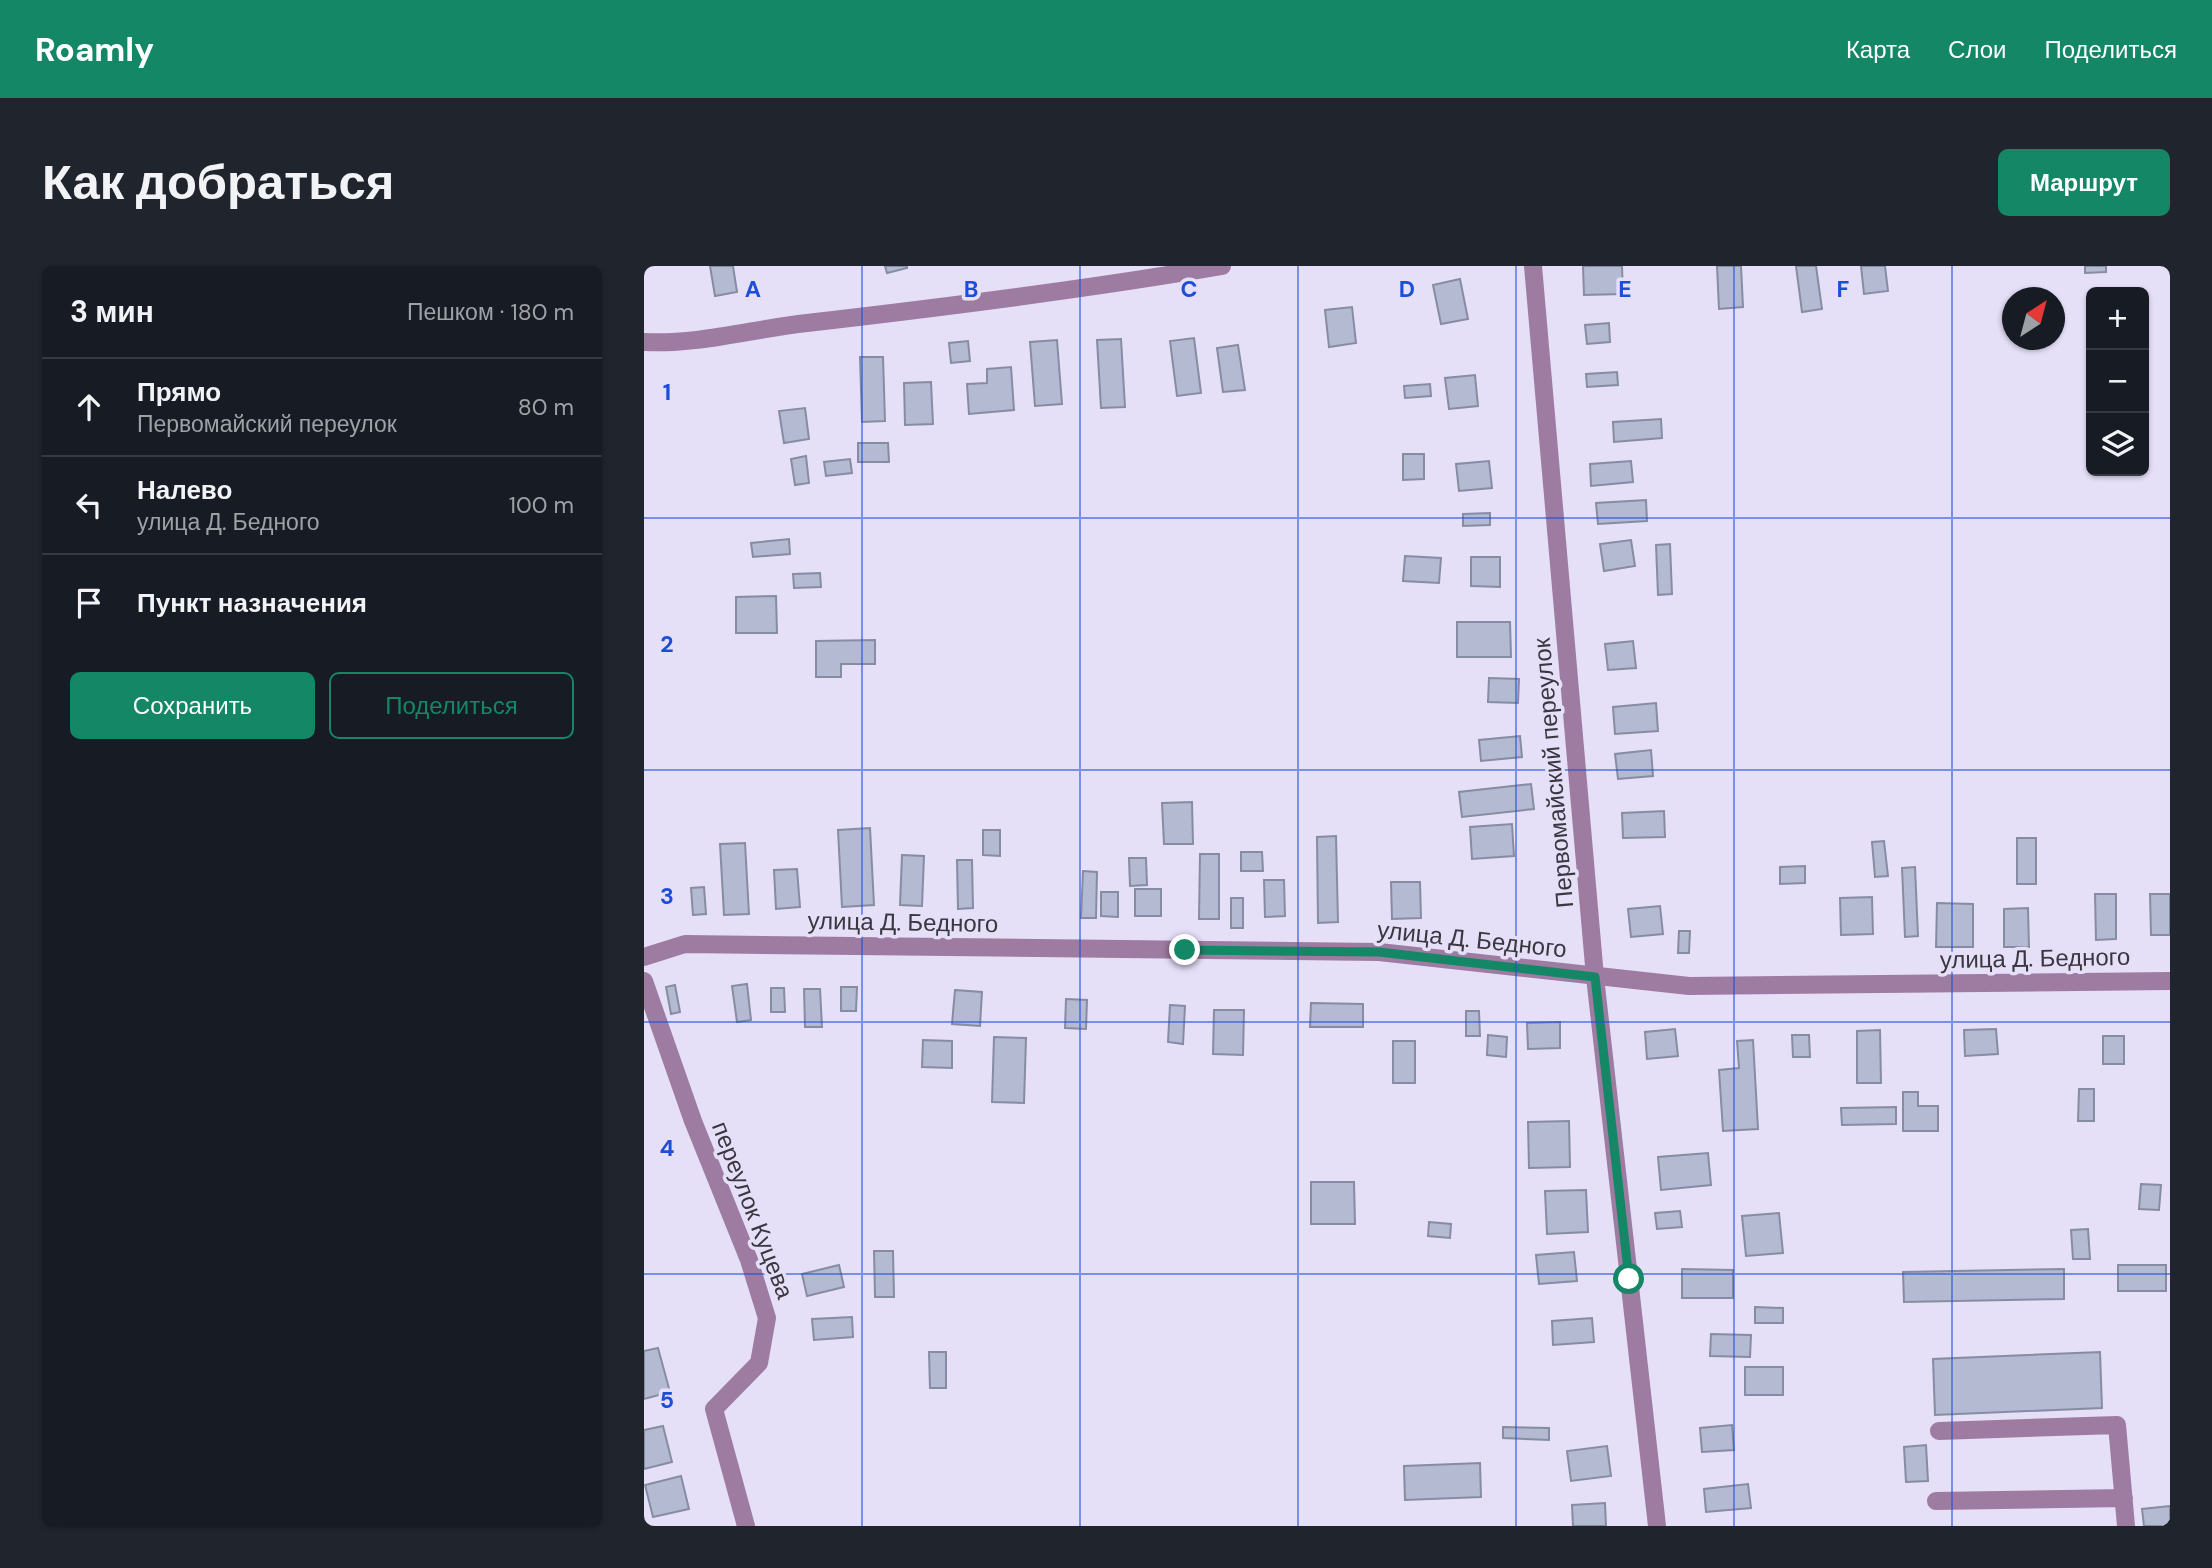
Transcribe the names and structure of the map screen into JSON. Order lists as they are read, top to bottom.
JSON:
{
  "streets": {
    "street": ["Первомайский переулок", "улица Д. Бедного", "переулок Куцева"]
  },
  "crossings": [
    ["Первомайский переулок", "улица Д. Бедного"]
  ],
  "north": "top right",
  "page": {
    "header": "Roamly",
    "nav": ["Карта", "Слои", "Поделиться"],
    "buttons": [
      "Маршрут",
      ["Сохранить", "Поделиться"]
    ],
    "title": "Как добраться",
    "heading": ["3 мин", "Пешком · 180 m"],
    "map_buttons": ["+", "−"],
    "list": [
      ["Прямо", "Первомайский переулок", "80 m"],
      ["Налево", "улица Д. Бедного", "100 m"],
      "Пункт назначения"
    ]
  },
  "grid": {
    "columns": [
      "A",
      "B",
      "C",
      "D",
      "E",
      "F"
    ],
    "rows": [
      "1",
      "2",
      "3",
      "4",
      "5"
    ]
  }
}
